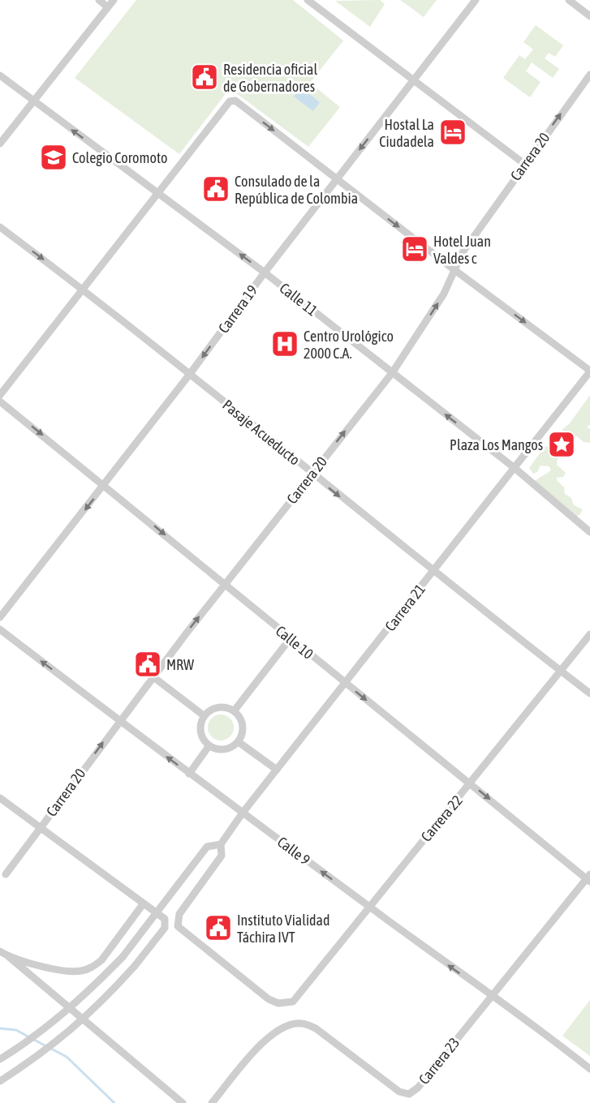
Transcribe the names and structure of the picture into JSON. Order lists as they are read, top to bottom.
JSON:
{
  "streets": {
    "street": [
      "Carrera 20",
      "Calle 11",
      "Carrera 19",
      "Pasaje Acueducto",
      "Carrera 21",
      "Calle 10",
      "Carrera 22",
      "Calle 9",
      "Carrera 23"
    ]
  },
  "crossings": [
    ["Carrera 20", "Calle 11"],
    ["Carrera 20", "Pasaje Acueducto"],
    ["Carrera 20", "Calle 10"],
    ["Carrera 20", "Calle 9"],
    ["Calle 11", "Carrera 19"],
    ["Calle 11", "Carrera 21"],
    ["Carrera 19", "Pasaje Acueducto"],
    ["Carrera 19", "Calle 10"],
    ["Pasaje Acueducto", "Carrera 21"],
    ["Pasaje Acueducto", "Carrera 22"],
    ["Carrera 21", "Calle 10"],
    ["Carrera 21", "Carrera 22"],
    ["Carrera 21", "Calle 9"],
    ["Calle 10", "Carrera 22"],
    ["Calle 10", "Carrera 23"],
    ["Carrera 22", "Calle 9"],
    ["Calle 9", "Carrera 23"]
  ],
  "one_way": [
    "Carrera 20",
    "Calle 11",
    "Carrera 19",
    "Calle 10",
    "Calle 9"
  ],
  "places": {
    "public building": [
      "Residencia oficial de Gobernadores",
      "Consulado de la República de Colombia",
      "MRW",
      "Instituto Vialidad Táchira IVT"
    ],
    "hotel": ["Hostal La Ciudadela", "Hotel Juan Valdes c"],
    "school or university": ["Colegio Coromoto"],
    "hospital": ["Centro Urológico 2000 C.A."],
    "place": ["Plaza Los Mangos"]
  }
}
